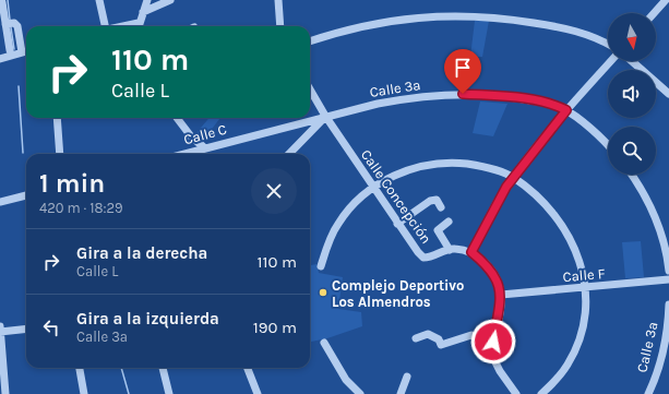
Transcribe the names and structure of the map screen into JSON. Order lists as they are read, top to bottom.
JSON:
{
  "streets": {
    "street": [
      "Calle 3a",
      "Calle C",
      "Calle Concepción",
      "Calle F"
    ]
  },
  "crossings": [
    ["Calle 3a", "Calle C"],
    ["Calle 3a", "Calle Concepción"],
    ["Calle C", "Calle Concepción"]
  ],
  "places": ["Complejo Deportivo Los Almendros"],
  "north": "bottom",
  "page": {
    "turn": ["110 m", "Calle L"],
    "heading": ["1 min", "420 m · 18:29"],
    "list": [
      {
        "name": "Gira a la derecha",
        "note": "Calle L",
        "value": "110 m"
      },
      {
        "name": "Gira a la izquierda",
        "note": "Calle 3a",
        "value": "190 m"
      }
    ]
  }
}
